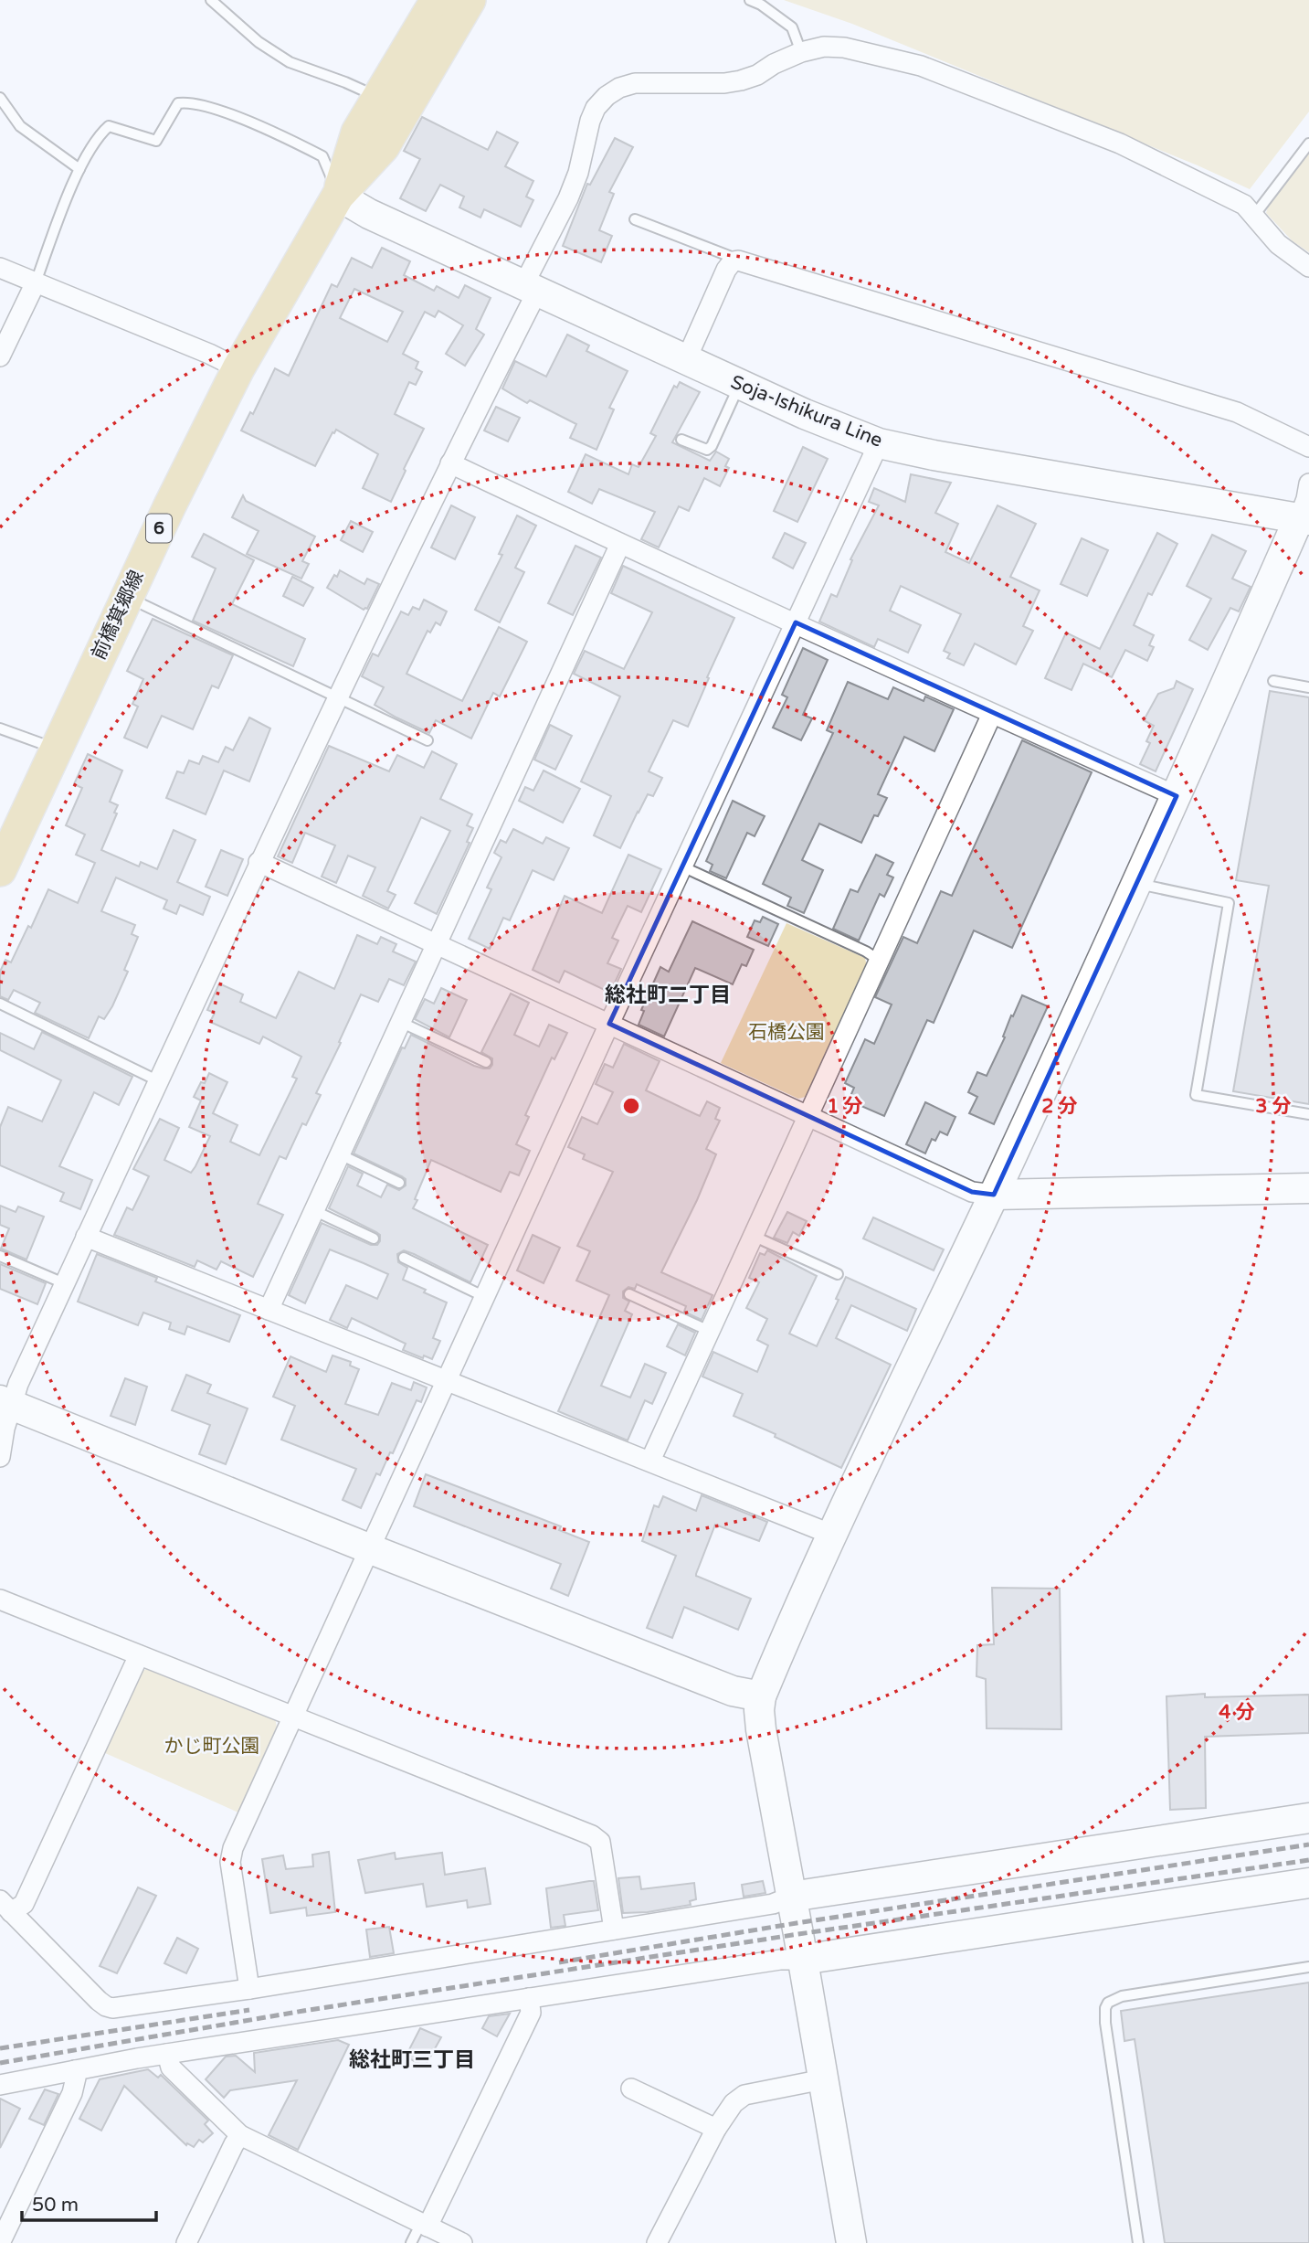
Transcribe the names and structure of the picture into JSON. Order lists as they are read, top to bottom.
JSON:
{
  "streets": {
    "main road": ["6", "前橋箕郷線"],
    "street": ["Soja-Ishikura Line"]
  },
  "crossings": [
    ["Soja-Ishikura Line", "前橋箕郷線"],
    ["6", "前橋箕郷線"]
  ],
  "districts": ["総社町二丁目", "総社町三丁目"],
  "parks": ["石橋公園", "かじ町公園"],
  "scale_bar": "50 m",
  "rings": [
    "1 分",
    "2 分",
    "3 分",
    "4 分"
  ]
}
